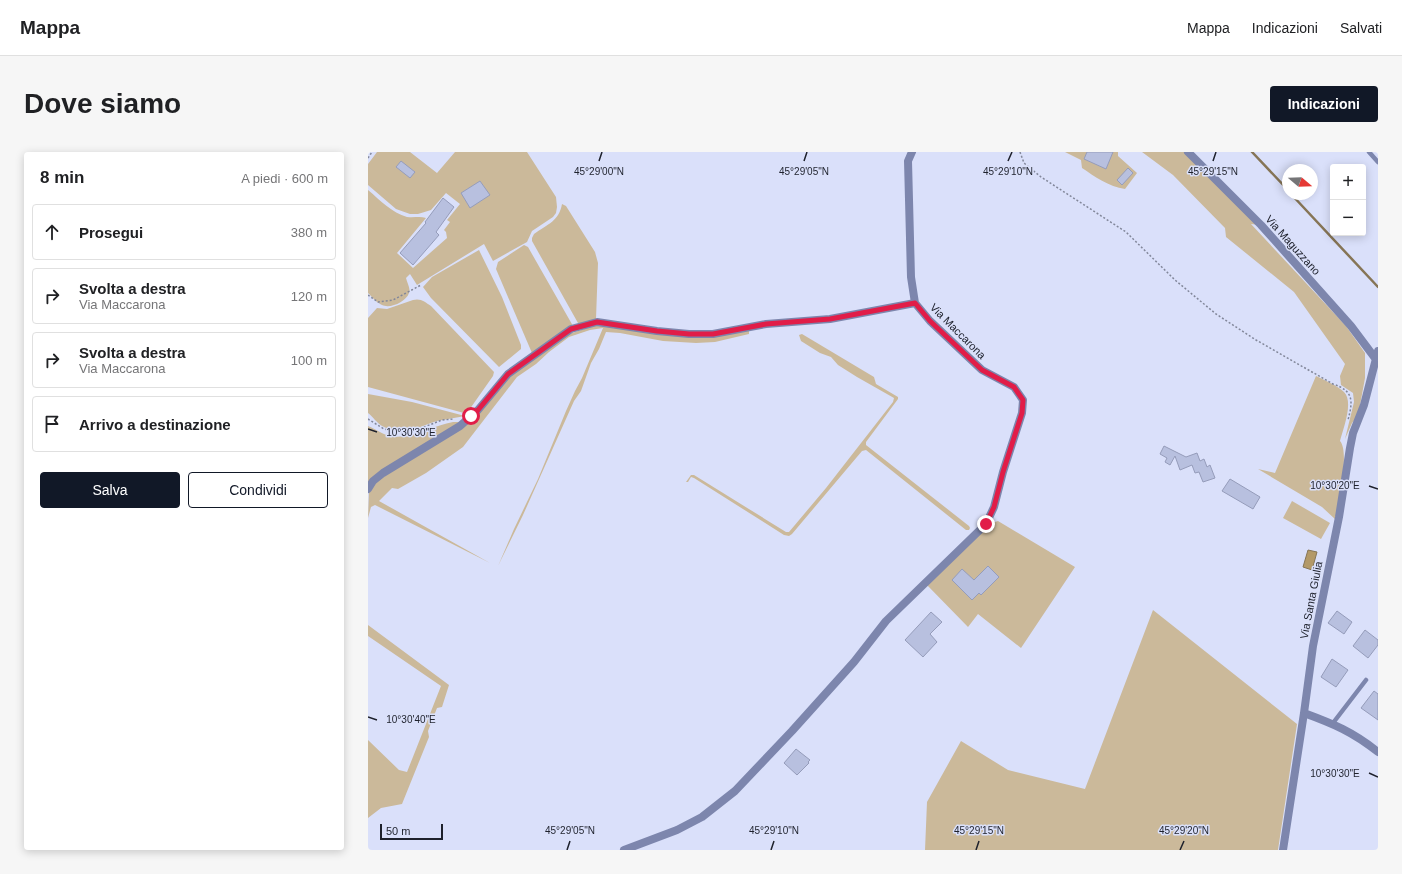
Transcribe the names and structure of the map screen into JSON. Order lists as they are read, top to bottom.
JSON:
{
  "streets": {
    "street": ["Via Maguzzano", "Via Maccarona", "Via Santa Giulia"]
  },
  "crossings": [
    ["Via Maguzzano", "Via Santa Giulia"]
  ],
  "scale_bar": "50 m",
  "north": "right",
  "page": {
    "header": "Mappa",
    "nav": ["Mappa", "Indicazioni", "Salvati"],
    "buttons": [
      "Indicazioni",
      ["Salva", "Condividi"]
    ],
    "title": "Dove siamo",
    "heading": ["8 min", "A piedi · 600 m"],
    "map_buttons": ["+", "−"],
    "list": [
      ["Prosegui", "380 m"],
      ["Svolta a destra", "Via Maccarona", "120 m"],
      ["Svolta a destra", "Via Maccarona", "100 m"],
      "Arrivo a destinazione"
    ],
    "scale": "50 m"
  },
  "coordinates": [
    "45°29'00\"N",
    "45°29'05\"N",
    "45°29'10\"N",
    "45°29'15\"N",
    "10°30'30\"E",
    "10°30'20\"E",
    "10°30'40\"E",
    "45°29'20\"N"
  ]
}
